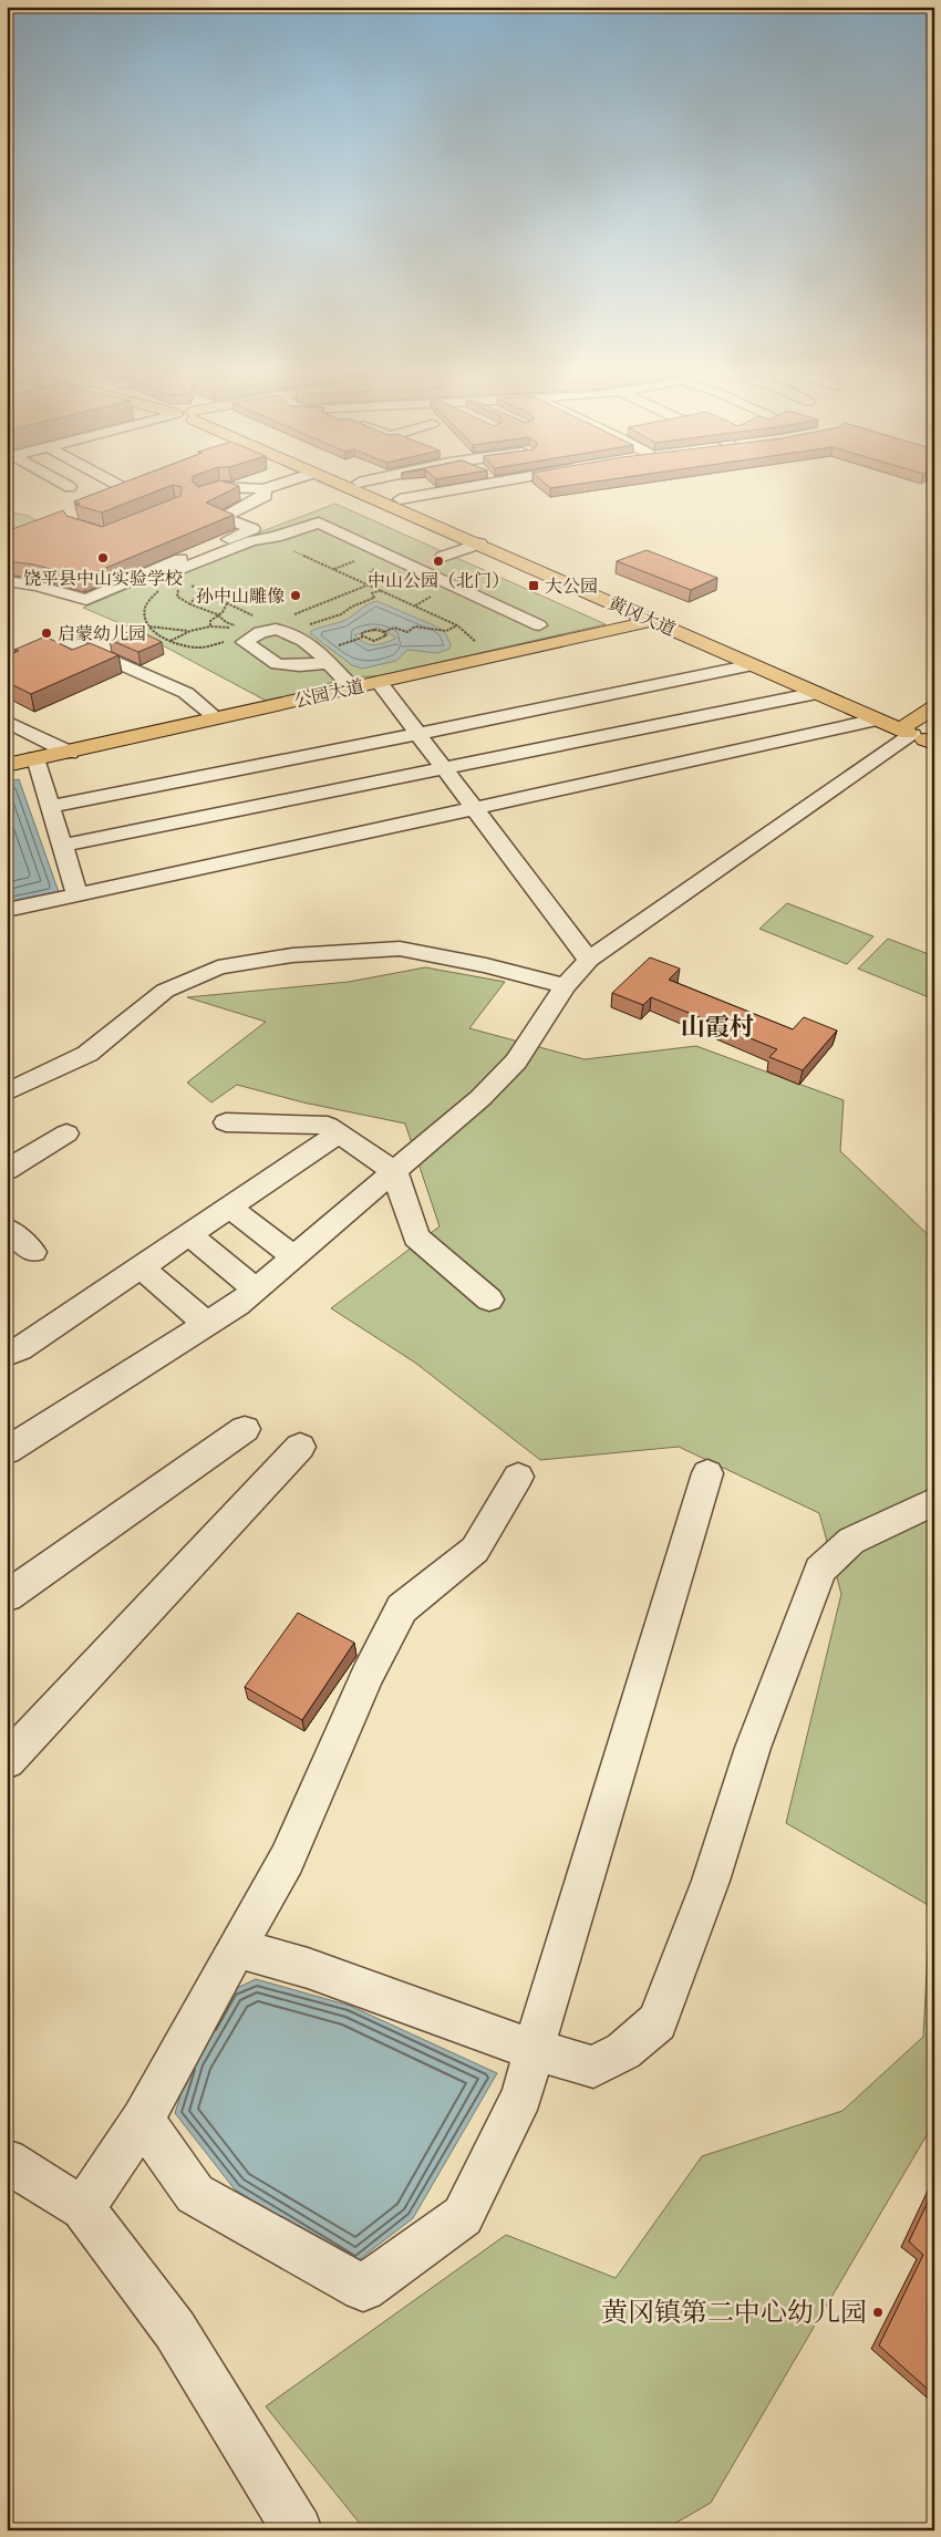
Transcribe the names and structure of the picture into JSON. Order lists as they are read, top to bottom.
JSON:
{
  "streets": {
    "main road": ["黄冈大道", "公园大道"]
  },
  "districts": ["山霞村"],
  "places": {
    "other": [
      "饶平县中山实验学校",
      "中山公园（北门）",
      "孙中山雕像",
      "启蒙幼儿园",
      "黄冈镇第二中心幼儿园"
    ],
    "transit": ["大公园"]
  }
}
